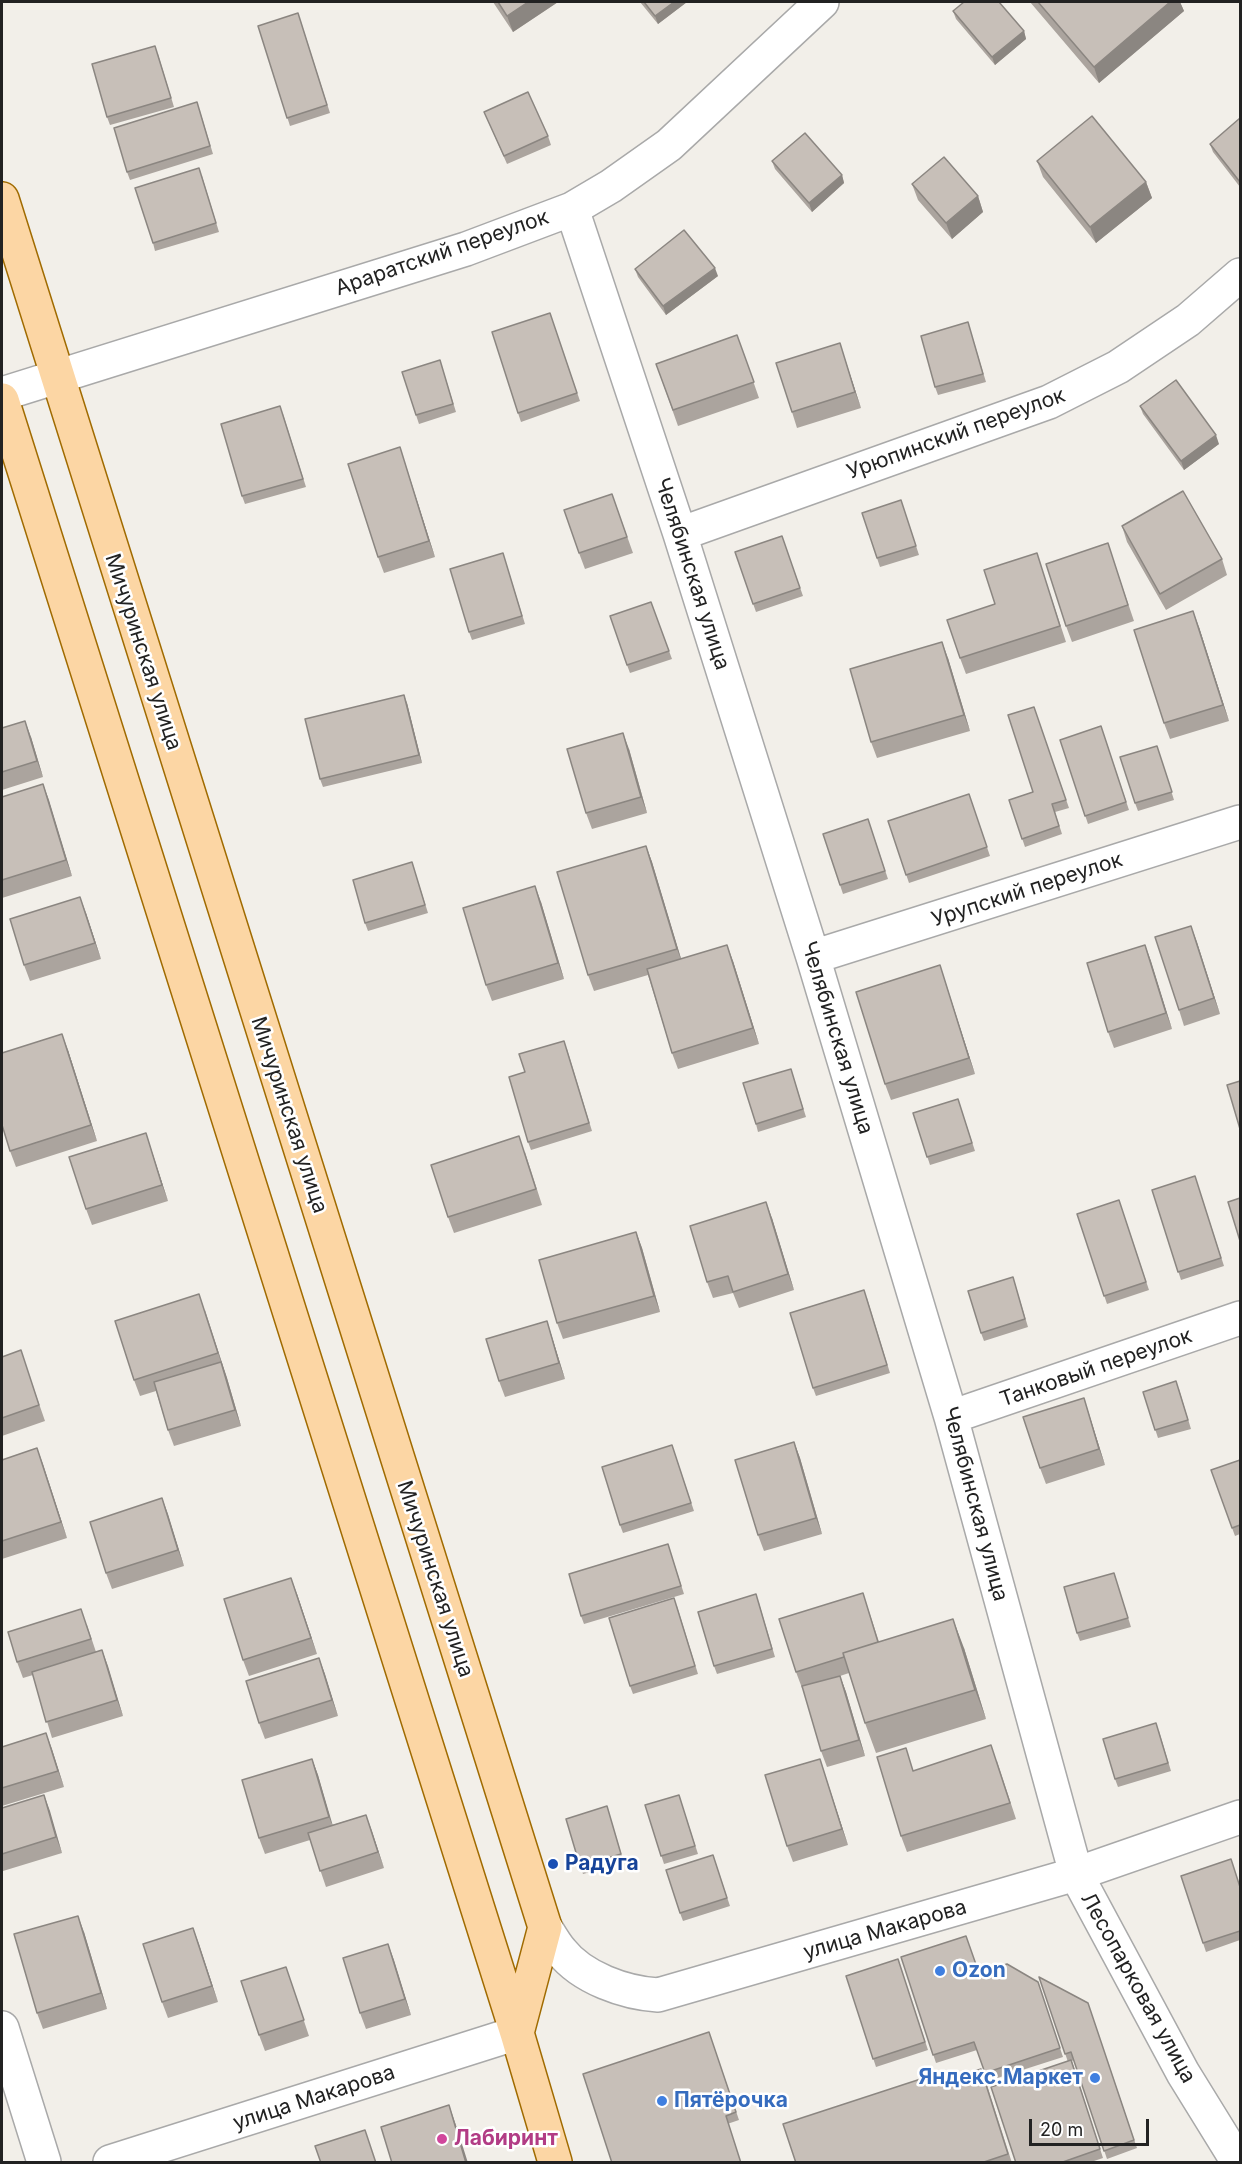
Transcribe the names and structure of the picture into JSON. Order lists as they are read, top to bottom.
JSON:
{
  "streets": {
    "main road": ["Мичуринская улица"],
    "street": [
      "Араратский переулок",
      "Урюпинский переулок",
      "Челябинская улица",
      "Урупский переулок",
      "Танковый переулок",
      "улица Макарова",
      "Лесопарковая улица"
    ]
  },
  "crossings": [
    ["Араратский переулок", "Челябинская улица"],
    ["Араратский переулок", "Мичуринская улица"],
    ["Урюпинский переулок", "Челябинская улица"],
    ["Челябинская улица", "Урупский переулок"],
    ["Челябинская улица", "Танковый переулок"],
    ["Челябинская улица", "улица Макарова"],
    ["Челябинская улица", "Лесопарковая улица"],
    ["Мичуринская улица", "улица Макарова"],
    ["улица Макарова", "Лесопарковая улица"]
  ],
  "places": [
    "Радуга",
    "Ozon",
    "Яндекс.Маркет",
    "Пятёрочка",
    "Лабиринт"
  ],
  "scale_bar": "20 m"
}
